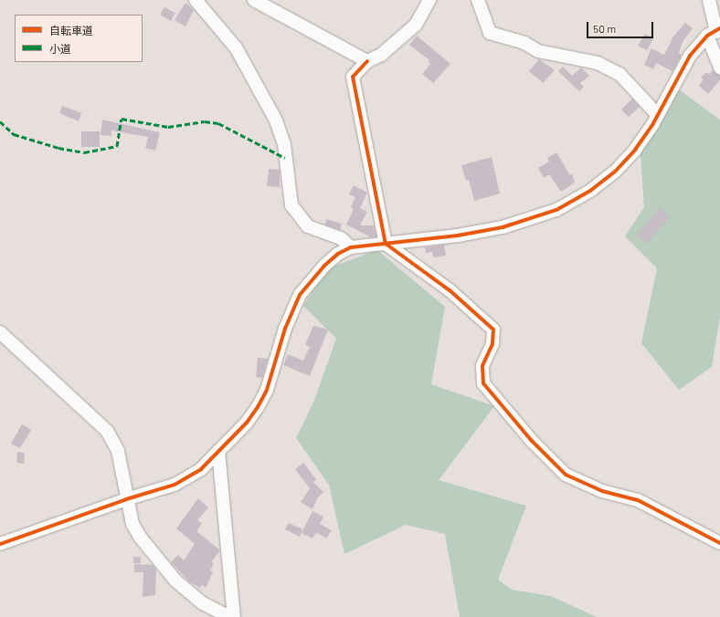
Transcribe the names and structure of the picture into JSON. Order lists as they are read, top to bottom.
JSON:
{
  "legend": ["自転車道", "小道"],
  "scale_bar": "50 m"
}
